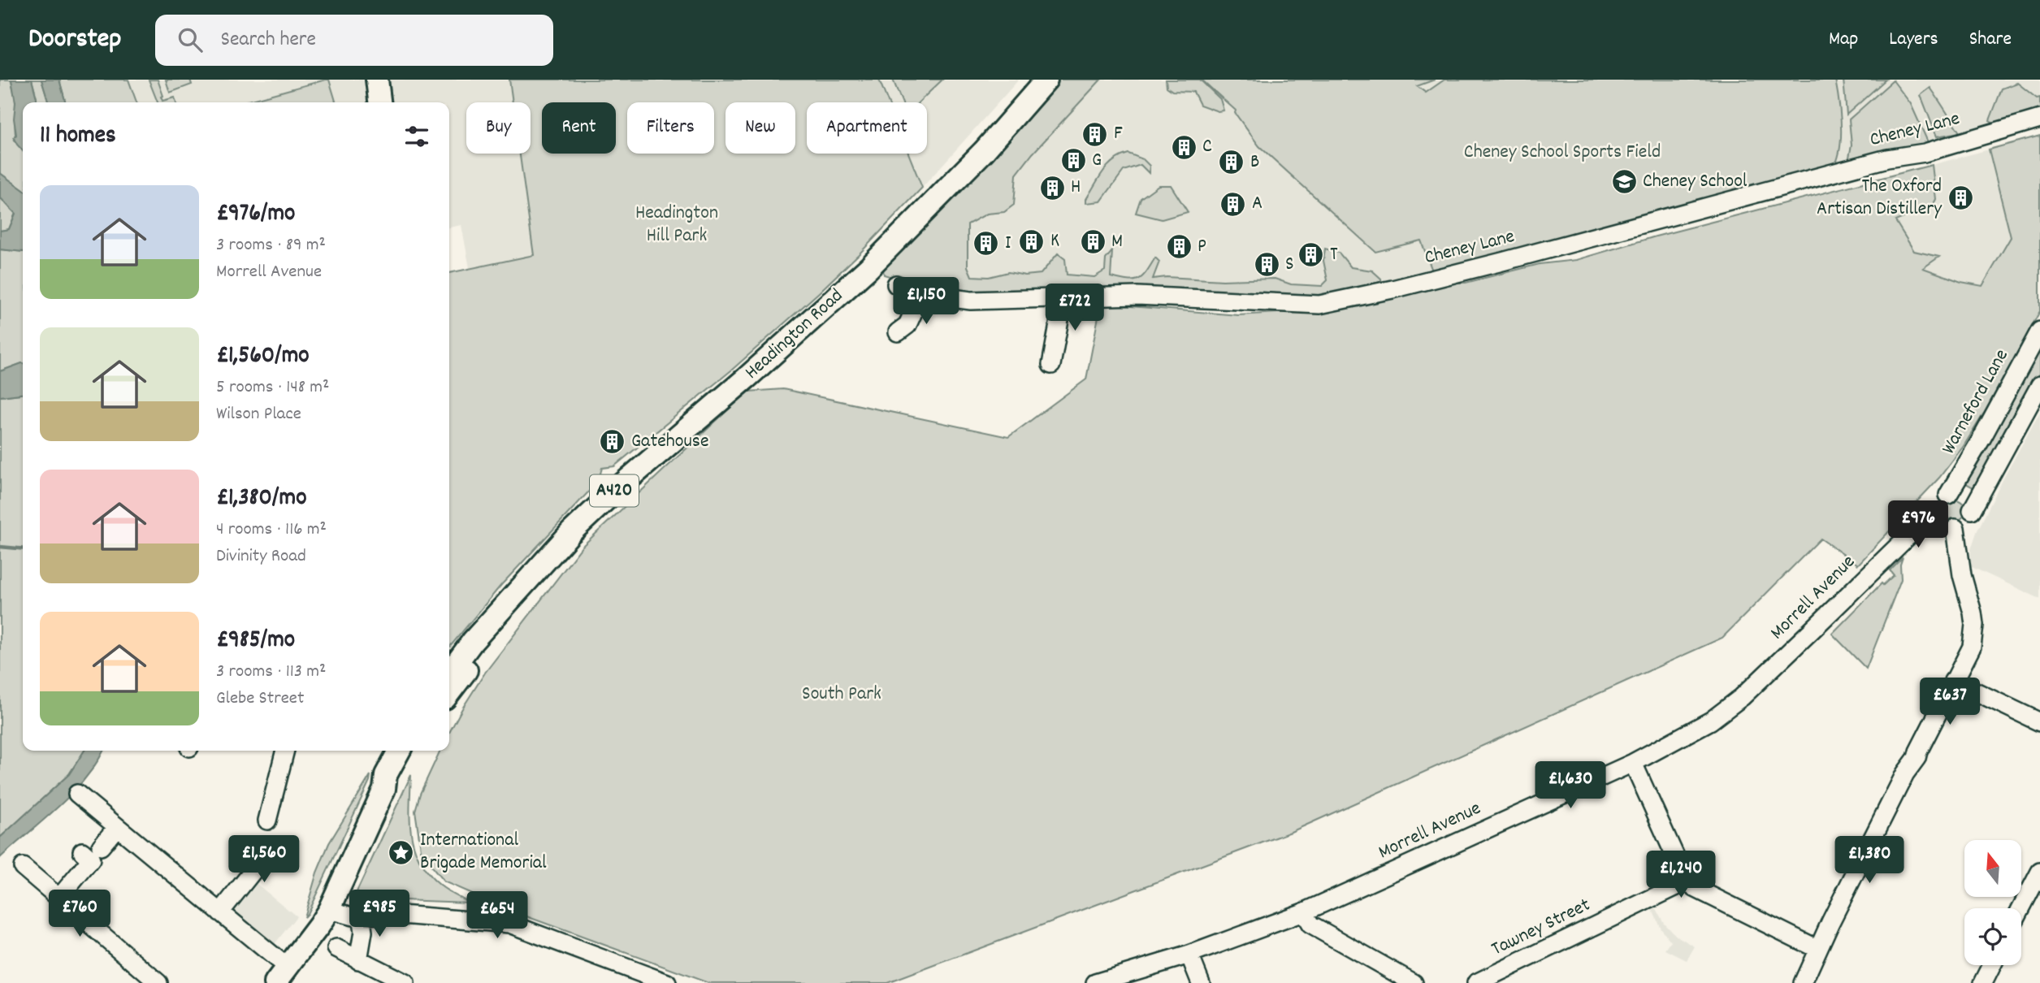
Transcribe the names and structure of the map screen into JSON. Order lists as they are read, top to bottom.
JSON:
{
  "streets": {
    "main road": ["Headington Road", "A420"],
    "street": [
      "Cheney Lane",
      "Warneford Lane",
      "Morrell Avenue",
      "Tawney Street"
    ]
  },
  "crossings": [
    ["Warneford Lane", "Morrell Avenue"]
  ],
  "parks": ["Cheney School Sports Field", "Headington Hill Park", "South Park"],
  "places": {
    "building": [
      "F",
      "C",
      "G",
      "B",
      "H",
      "The Oxford Artisan Distillery",
      "A",
      "K",
      "M",
      "I",
      "P",
      "T",
      "S",
      "Gatehouse"
    ],
    "school or university": ["Cheney School"],
    "place": ["International Brigade Memorial"]
  },
  "north": "top",
  "page": {
    "header": "Doorstep",
    "search": "Search here",
    "nav": ["Map", "Layers", "Share"],
    "chip": [
      "Buy",
      "Rent",
      "Filters",
      "New",
      "Apartment"
    ],
    "heading": "11 homes",
    "list": [
      {
        "name": "£976/mo",
        "note": "3 rooms · 89 m² · Morrell Avenue"
      },
      {
        "name": "£1,560/mo",
        "note": "5 rooms · 148 m² · Wilson Place"
      },
      {
        "name": "£1,380/mo",
        "note": "4 rooms · 116 m² · Divinity Road"
      },
      {
        "name": "£985/mo",
        "note": "3 rooms · 113 m² · Glebe Street"
      }
    ],
    "price": [
      "£1,150",
      "£722",
      "£976",
      "£637",
      "£1,630",
      "£1,560",
      "£1,380",
      "£1,240",
      "£760",
      "£985",
      "£654"
    ]
  }
}
